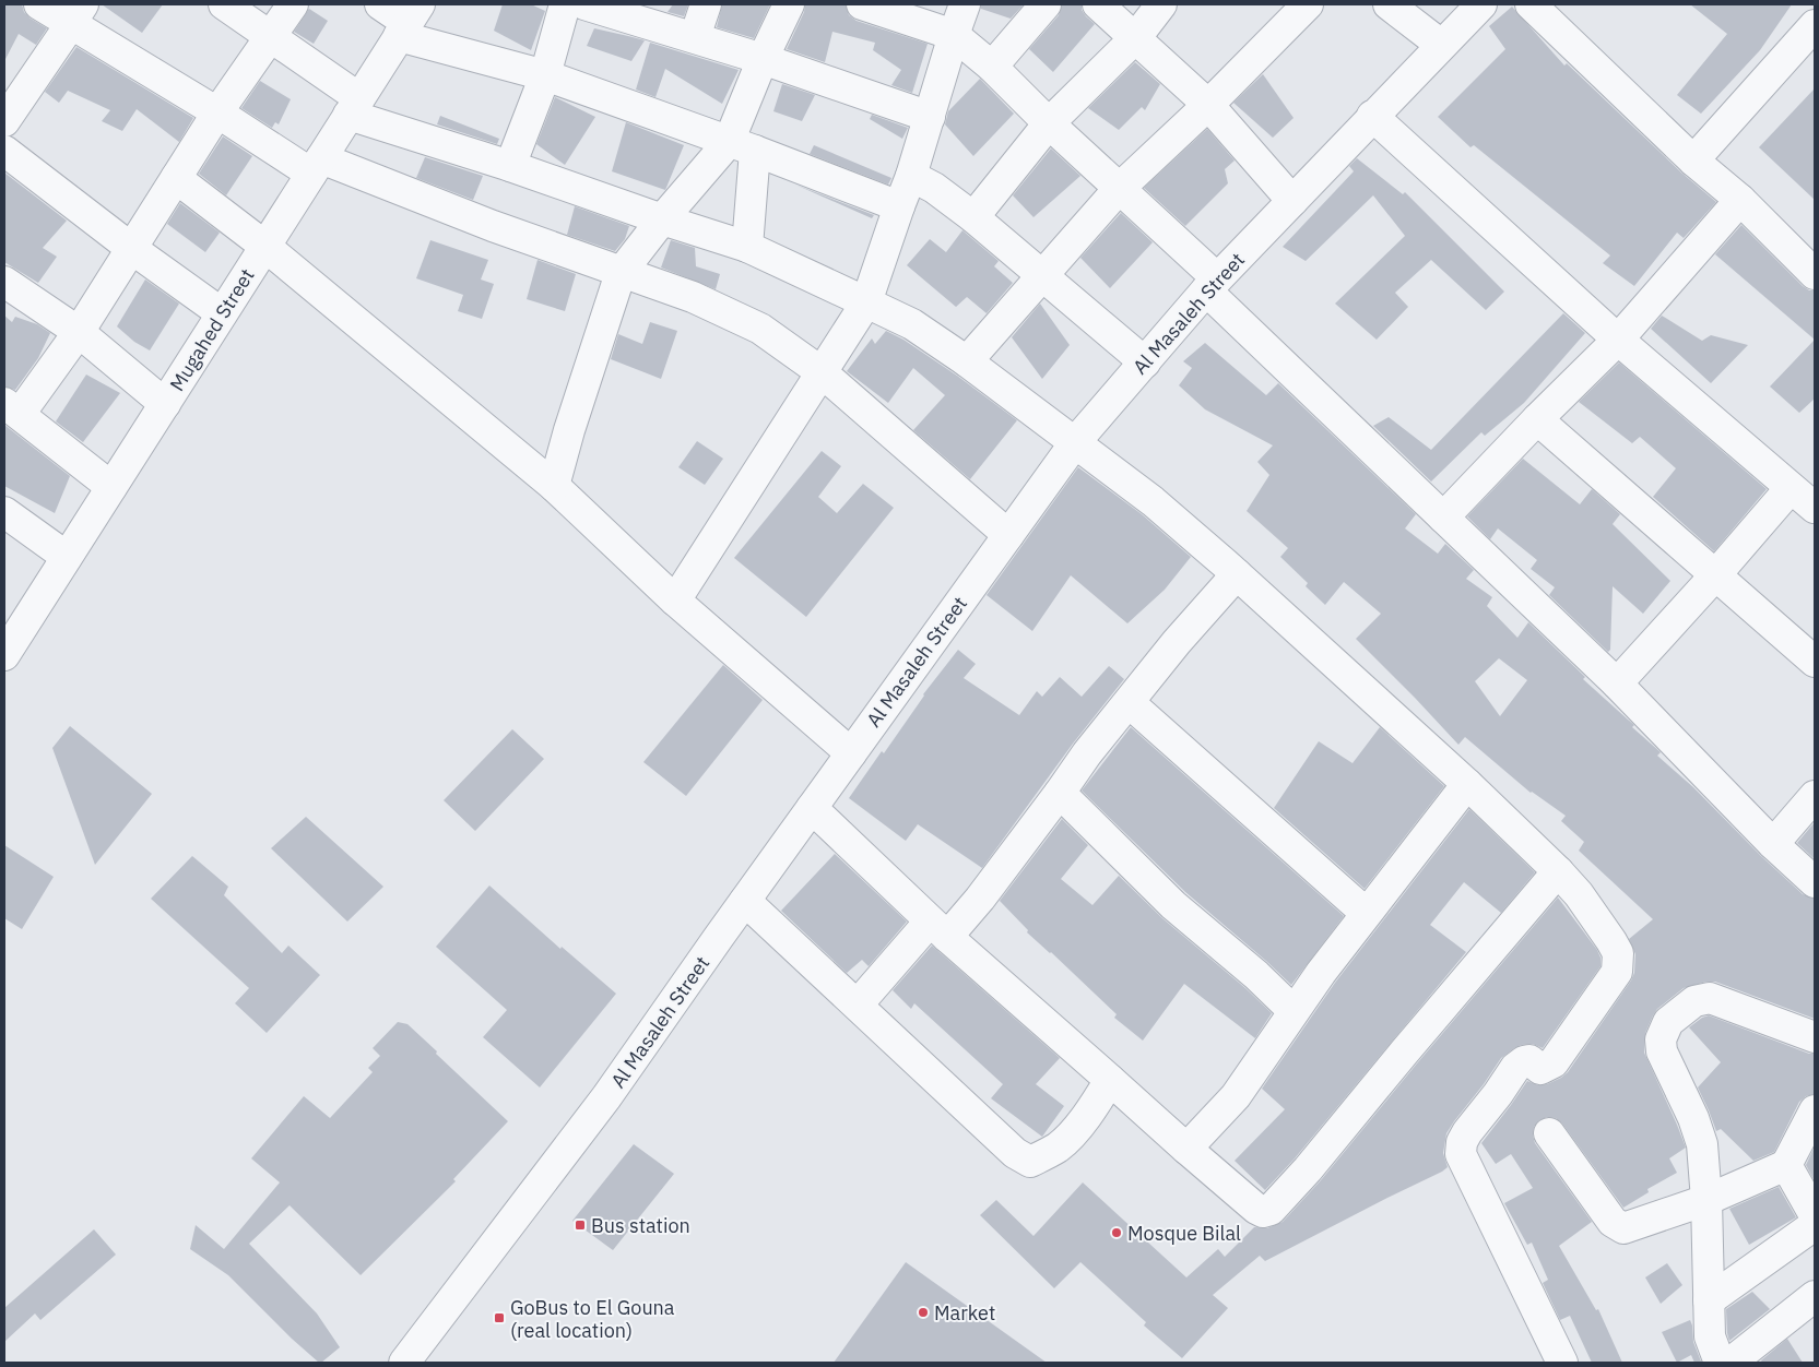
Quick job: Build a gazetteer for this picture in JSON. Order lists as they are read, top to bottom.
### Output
{
  "streets": {
    "street": ["Al Masaleh Street", "Mugahed Street"]
  },
  "places": {
    "transit": ["Bus station", "GoBus to El Gouna (real location)"],
    "other": ["Mosque Bilal", "Market"]
  }
}
